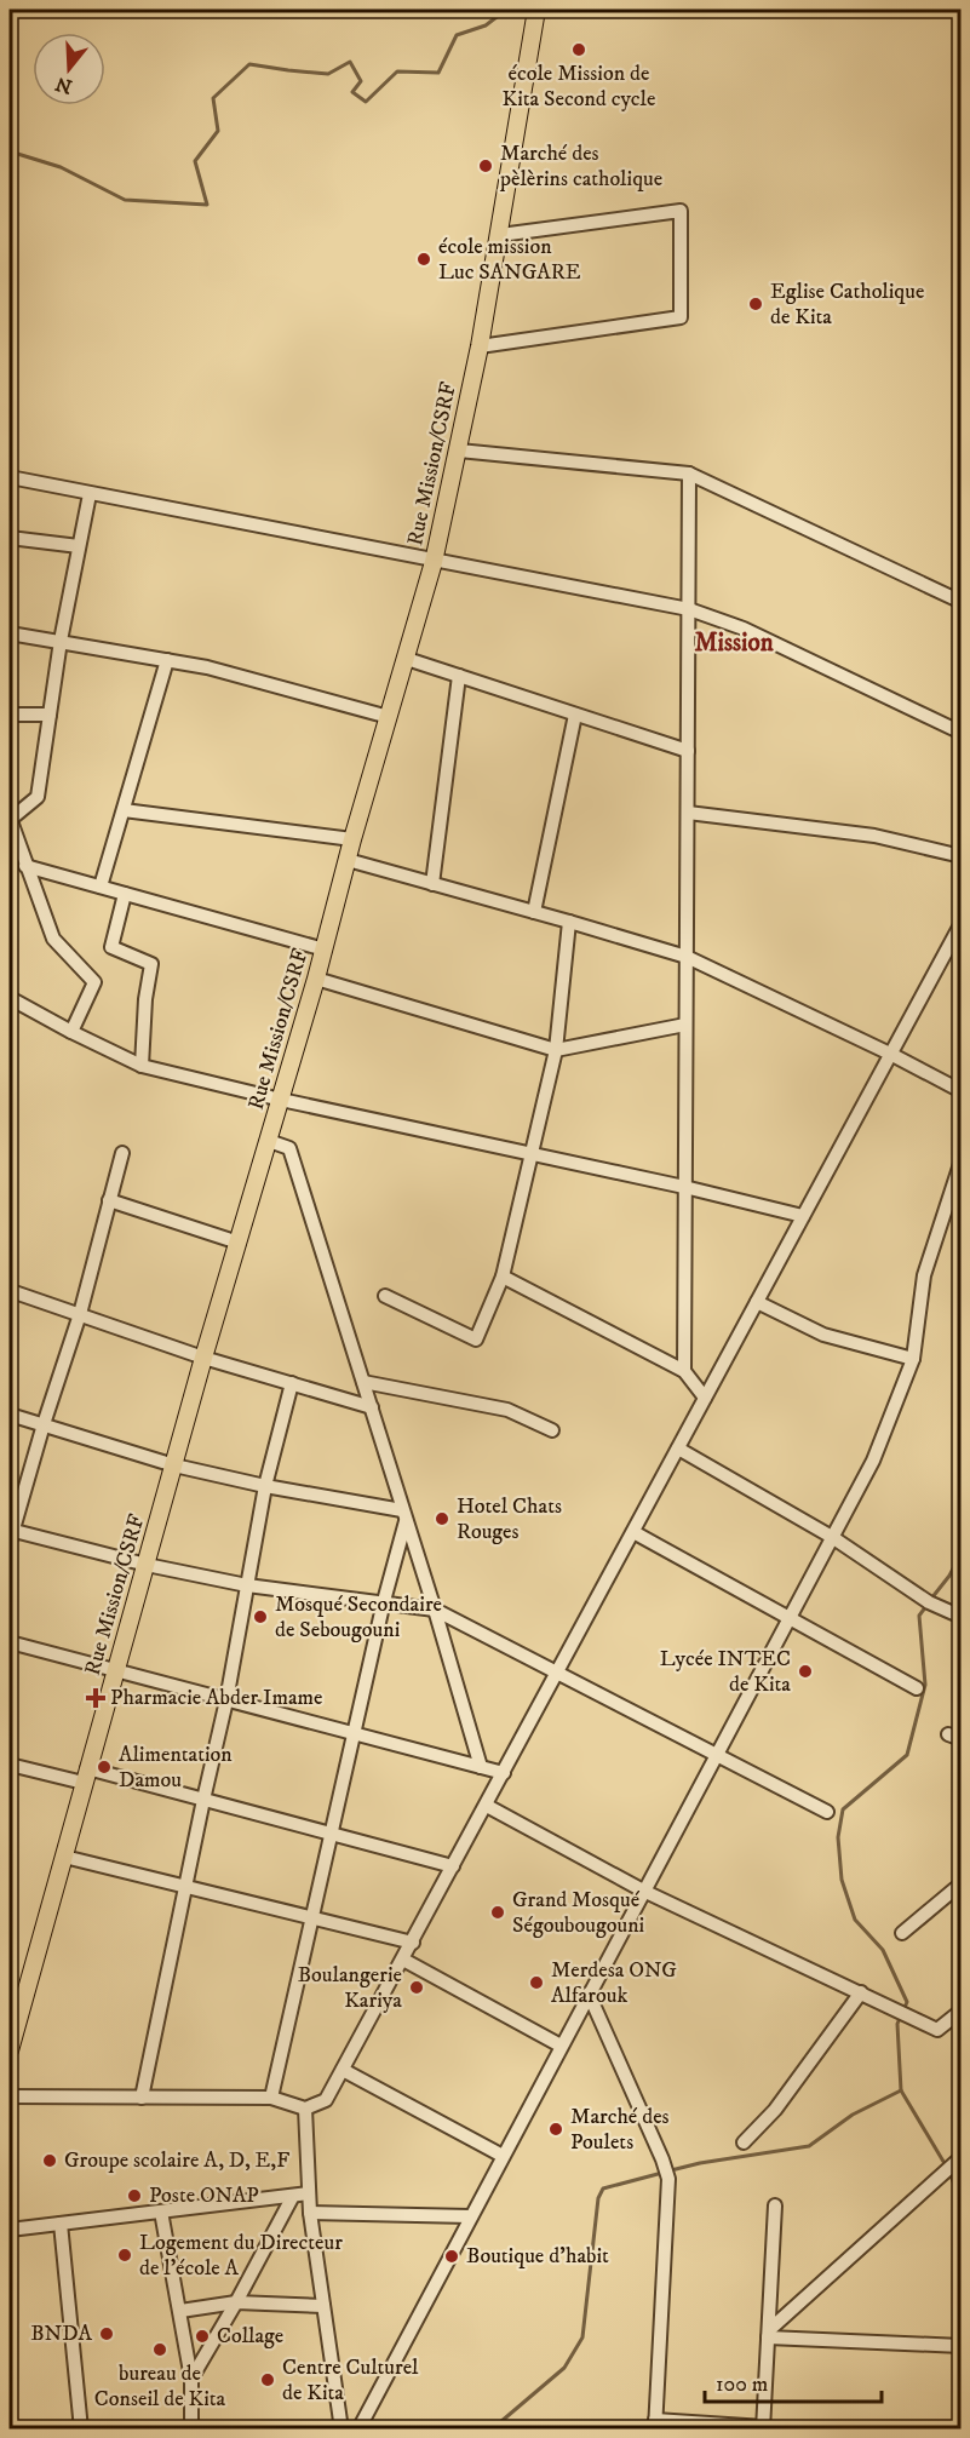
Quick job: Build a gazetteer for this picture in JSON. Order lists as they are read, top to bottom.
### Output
{
  "streets": {
    "main road": ["Rue Mission/CSRF"]
  },
  "districts": ["Mission"],
  "places": {
    "other": [
      "école Mission de Kita Second cycle",
      "Marché des pèlèrins catholique",
      "école mission Luc SANGARE",
      "Eglise Catholique de Kita",
      "Hotel Chats Rouges",
      "Mosqué Secondaire de Sebougouni",
      "Lycée INTEC de Kita",
      "Alimentation Damou",
      "Grand Mosqué Ségoubougouni",
      "Merdesa ONG Alfarouk",
      "Boulangerie Kariya",
      "Marché des Poulets",
      "Groupe scolaire A, D, E,F",
      "Poste ONAP",
      "Logement du Directeur de l'école A",
      "Boutique d'habit",
      "BNDA",
      "Collage",
      "bureau de Conseil de Kita",
      "Centre Culturel de Kita"
    ],
    "health": ["Pharmacie Abder Imame"]
  },
  "scale_bar": "100 m",
  "north": "bottom"
}
